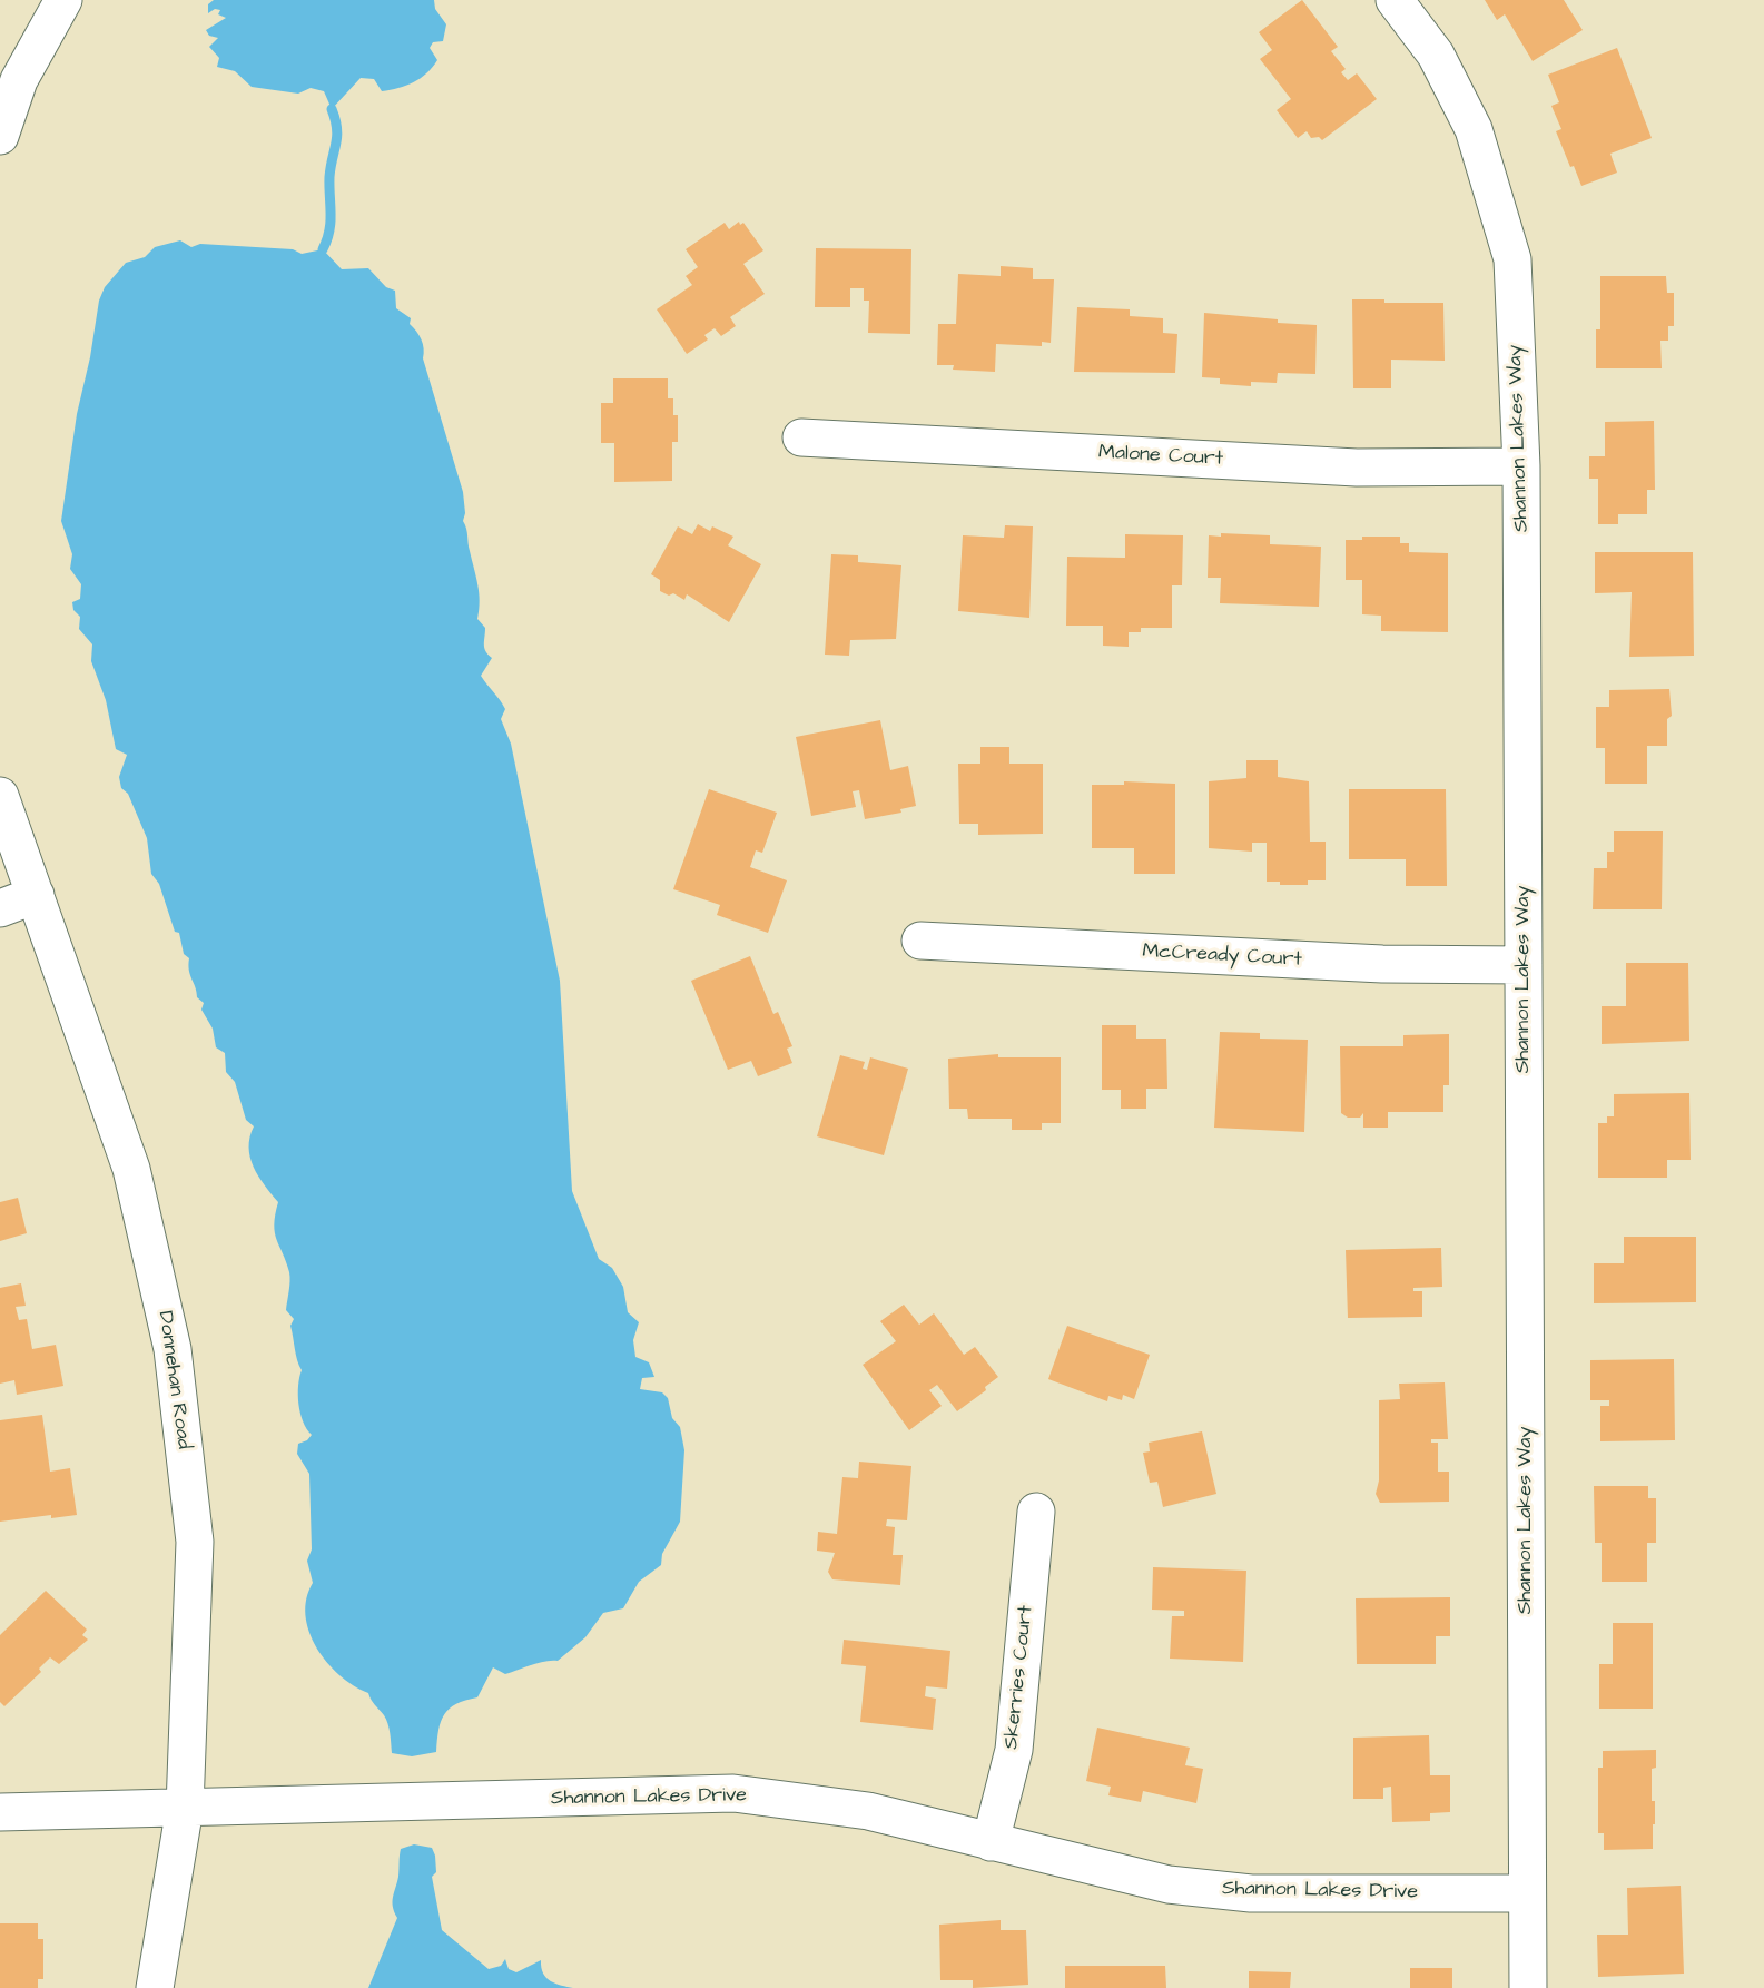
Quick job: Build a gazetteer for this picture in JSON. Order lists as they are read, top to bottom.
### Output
{
  "streets": {
    "street": [
      "Shannon Lakes Way",
      "Malone Court",
      "McCready Court",
      "Donnehan Road",
      "Skerries Court",
      "Shannon Lakes Drive"
    ]
  },
  "crossings": [
    ["Shannon Lakes Way", "Malone Court"],
    ["Shannon Lakes Way", "McCready Court"],
    ["Shannon Lakes Way", "Shannon Lakes Drive"],
    ["Donnehan Road", "Shannon Lakes Drive"],
    ["Skerries Court", "Shannon Lakes Drive"]
  ]
}
